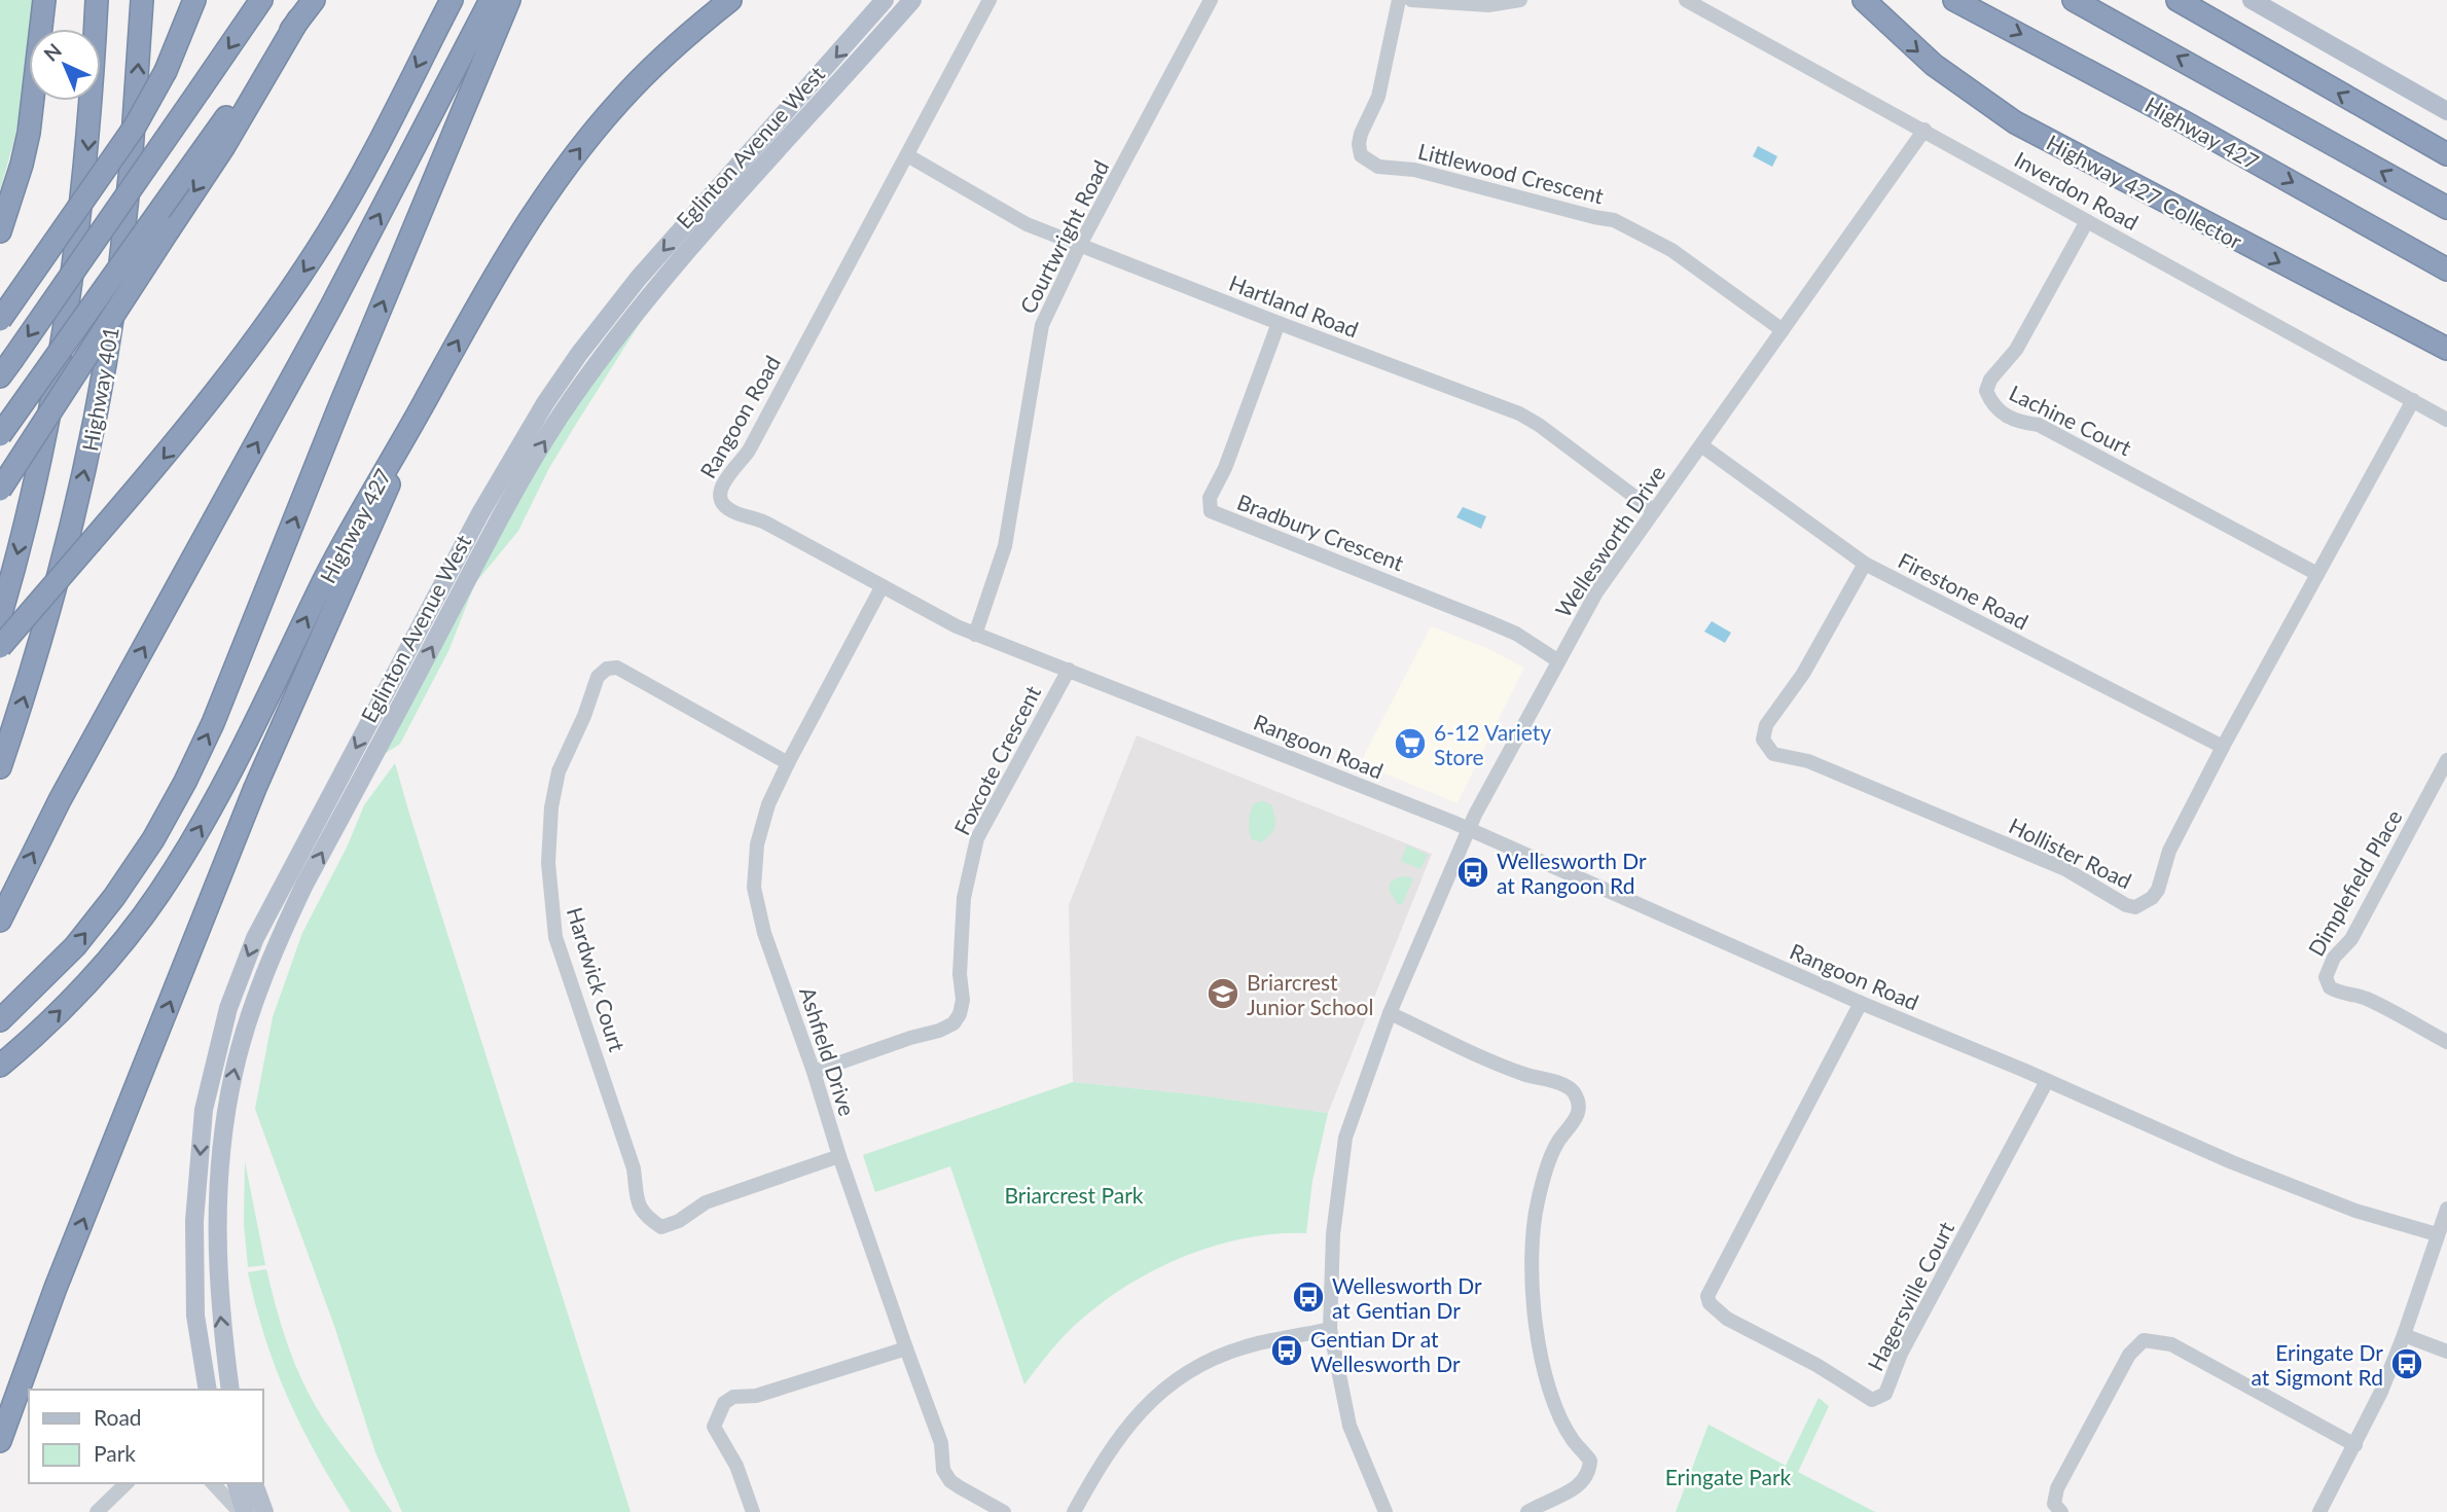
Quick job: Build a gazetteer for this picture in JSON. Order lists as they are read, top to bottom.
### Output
{
  "streets": {
    "highway": ["Highway 427", "Highway 427 Collector", "Highway 401"],
    "main road": ["Eglinton Avenue West"],
    "street": [
      "Littlewood Crescent",
      "Inverdon Road",
      "Courtwright Road",
      "Hartland Road",
      "Rangoon Road",
      "Lachine Court",
      "Bradbury Crescent",
      "Wellesworth Drive",
      "Firestone Road",
      "Foxcote Crescent",
      "Hollister Road",
      "Dimplefield Place",
      "Hardwick Court",
      "Ashfield Drive",
      "Hagersville Court"
    ]
  },
  "crossings": [
    ["Littlewood Crescent", "Wellesworth Drive"],
    ["Inverdon Road", "Lachine Court"],
    ["Inverdon Road", "Wellesworth Drive"],
    ["Inverdon Road", "Hollister Road"],
    ["Courtwright Road", "Hartland Road"],
    ["Courtwright Road", "Rangoon Road"],
    ["Hartland Road", "Rangoon Road"],
    ["Hartland Road", "Bradbury Crescent"],
    ["Hartland Road", "Wellesworth Drive"],
    ["Rangoon Road", "Wellesworth Drive"],
    ["Rangoon Road", "Foxcote Crescent"],
    ["Rangoon Road", "Ashfield Drive"],
    ["Rangoon Road", "Hagersville Court"],
    ["Lachine Court", "Hollister Road"],
    ["Bradbury Crescent", "Wellesworth Drive"],
    ["Wellesworth Drive", "Firestone Road"],
    ["Firestone Road", "Hollister Road"],
    ["Foxcote Crescent", "Ashfield Drive"],
    ["Hardwick Court", "Ashfield Drive"]
  ],
  "parks": ["Briarcrest Park", "Eringate Park"],
  "places": {
    "supermarket": ["6-12 Variety Store"],
    "bus stop": [
      "Wellesworth Dr at Rangoon Rd",
      "Wellesworth Dr at Gentian Dr",
      "Gentian Dr at Wellesworth Dr",
      "Eringate Dr at Sigmont Rd"
    ],
    "school or university": ["Briarcrest Junior School"]
  },
  "legend": ["Road", "Park"],
  "north": "top left"
}
